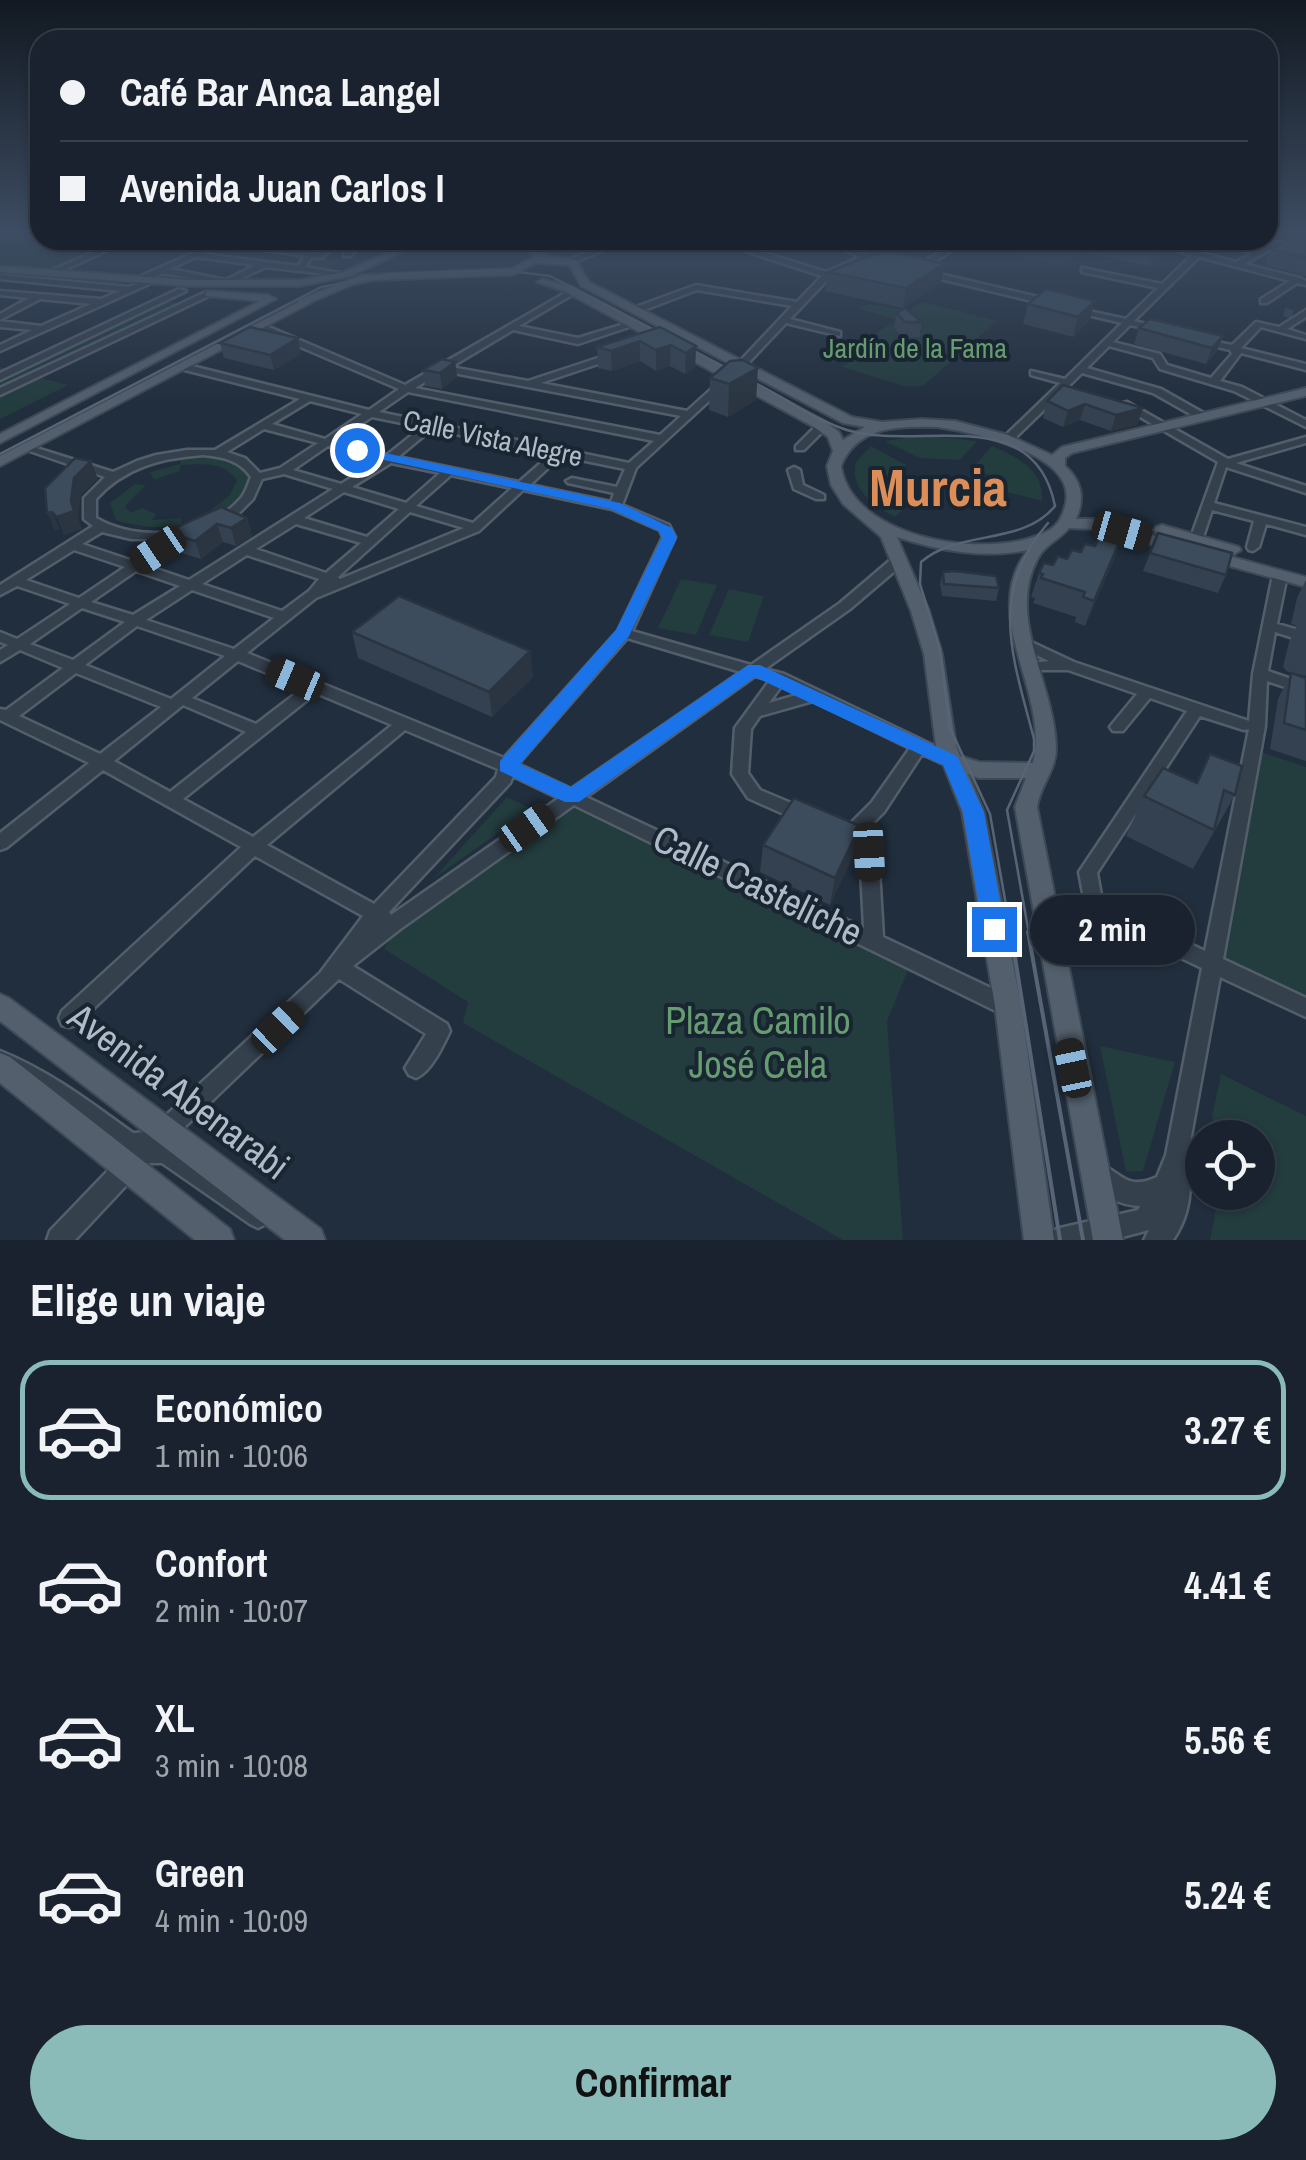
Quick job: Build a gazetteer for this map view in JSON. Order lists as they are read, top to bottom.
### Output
{
  "streets": {
    "main road": ["Avenida Abenarabi"],
    "street": ["Calle Vista Alegre", "Calle Casteliche"]
  },
  "districts": ["Murcia"],
  "parks": ["Jardín de la Fama", "Plaza Camilo José Cela"],
  "page": {
    "banner": ["Café Bar Anca Langel", "Avenida Juan Carlos I"],
    "bubble": "2 min",
    "heading": "Elige un viaje",
    "list": [
      {
        "name": "Económico",
        "note": "1 min · 10:06",
        "value": "3.27 €"
      },
      {
        "name": "Confort",
        "note": "2 min · 10:07",
        "value": "4.41 €"
      },
      {
        "name": "XL",
        "note": "3 min · 10:08",
        "value": "5.56 €"
      },
      {
        "name": "Green",
        "note": "4 min · 10:09",
        "value": "5.24 €"
      }
    ],
    "buttons": "Confirmar"
  }
}
